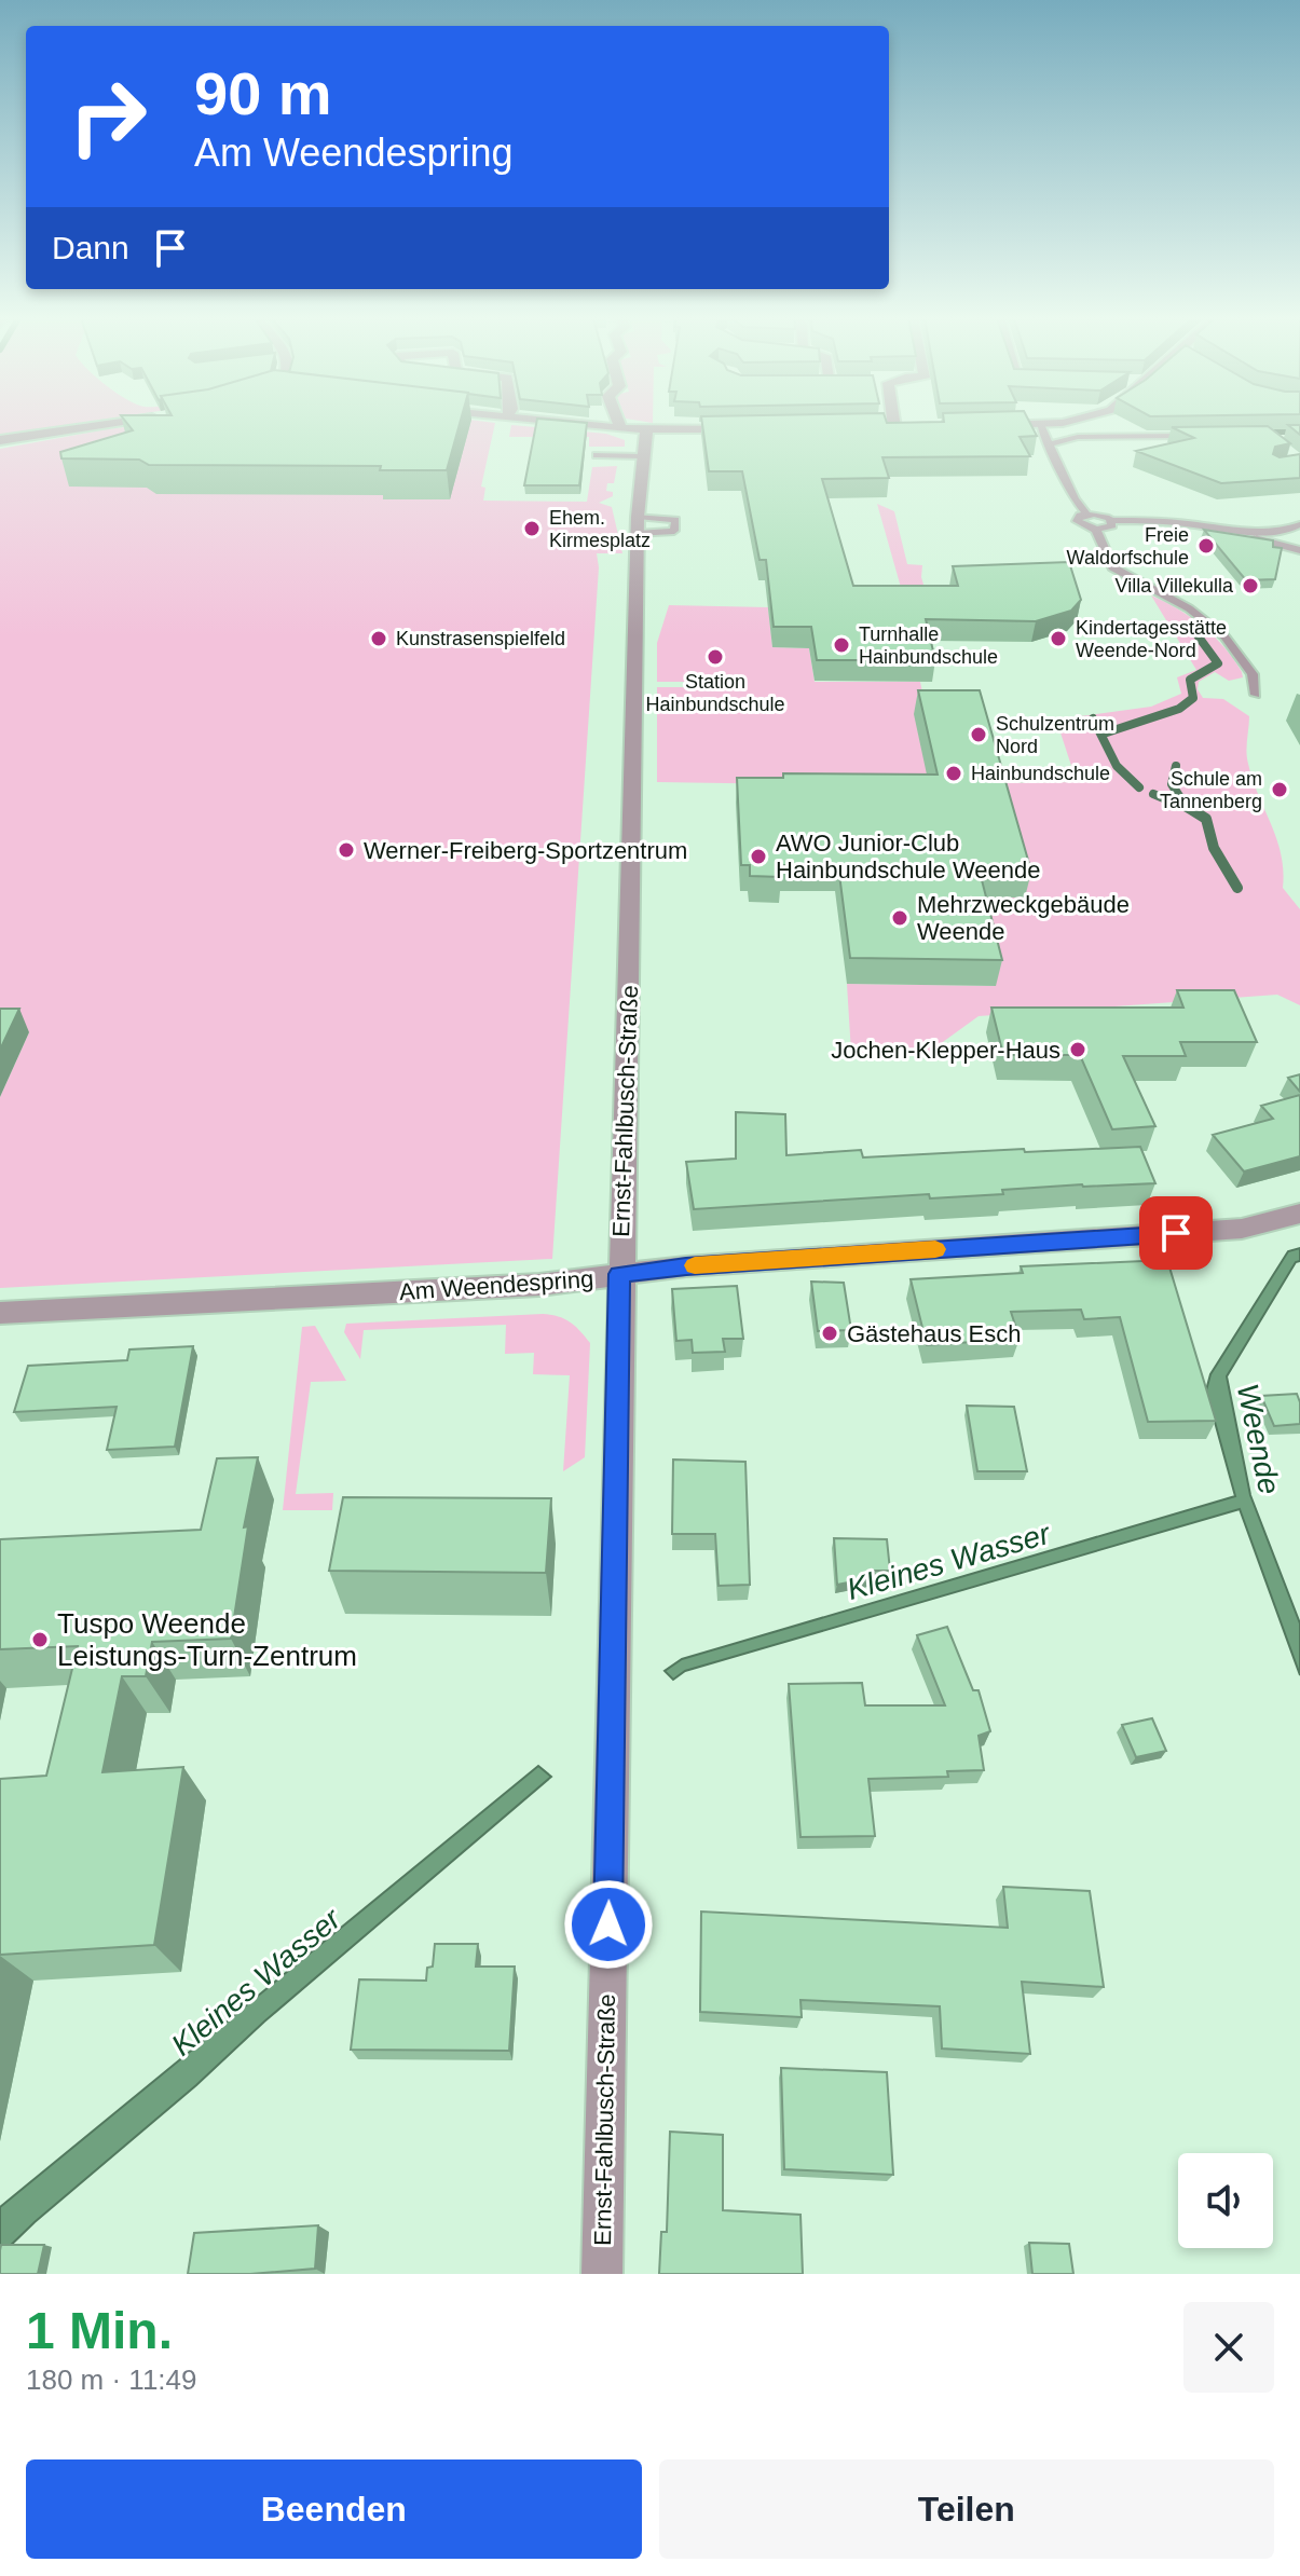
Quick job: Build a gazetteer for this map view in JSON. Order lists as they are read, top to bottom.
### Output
{
  "streets": {
    "street": ["Ernst-Fahlbusch-Straße", "Am Weendespring"]
  },
  "crossings": [
    ["Ernst-Fahlbusch-Straße", "Am Weendespring"]
  ],
  "water": ["Weende", "Kleines Wasser"],
  "places": [
    "Ehem. Kirmesplatz",
    "Freie Waldorfschule",
    "Villa Villekulla",
    "Kunstrasenspielfeld",
    "Kindertagesstätte Weende-Nord",
    "Turnhalle Hainbundschule",
    "Station Hainbundschule",
    "Schulzentrum Nord",
    "Hainbundschule",
    "Schule am Tannenberg",
    "Werner-Freiberg-Sportzentrum",
    "AWO Junior-Club Hainbundschule Weende",
    "Mehrzweckgebäude Weende",
    "Jochen-Klepper-Haus",
    "Gästehaus Esch",
    "Tuspo Weende Leistungs-Turn-Zentrum"
  ],
  "page": {
    "turn": ["90 m", "Am Weendespring"],
    "then": "Dann",
    "heading": ["1 Min.", "180 m · 11:49"],
    "buttons": ["Beenden", "Teilen"]
  }
}
